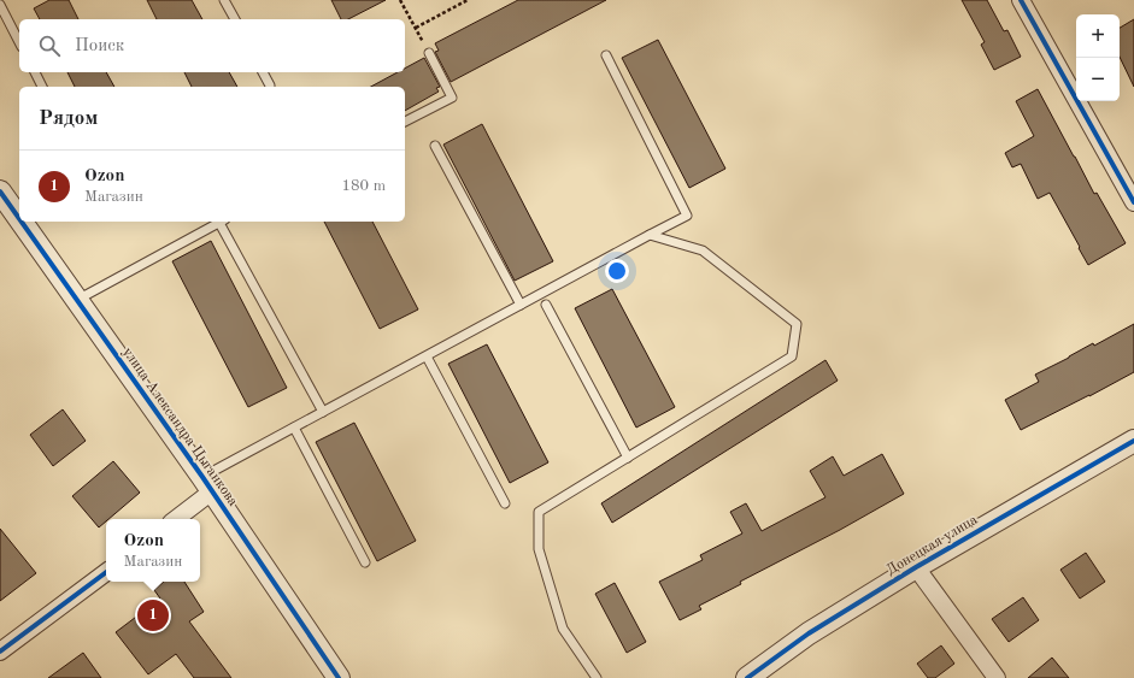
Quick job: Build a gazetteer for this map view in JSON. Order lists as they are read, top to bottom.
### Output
{
  "streets": {
    "street": ["улица Александра Цыганкова", "Донецкая улица"]
  },
  "page": {
    "map_buttons": ["+", "−"],
    "search": "Поиск",
    "heading": "Рядом",
    "list": [
      {
        "mark": "1",
        "name": "Ozon",
        "note": "Магазин",
        "value": "180 m"
      }
    ],
    "popup": ["Ozon", "Магазин"],
    "pins": "1"
  }
}
